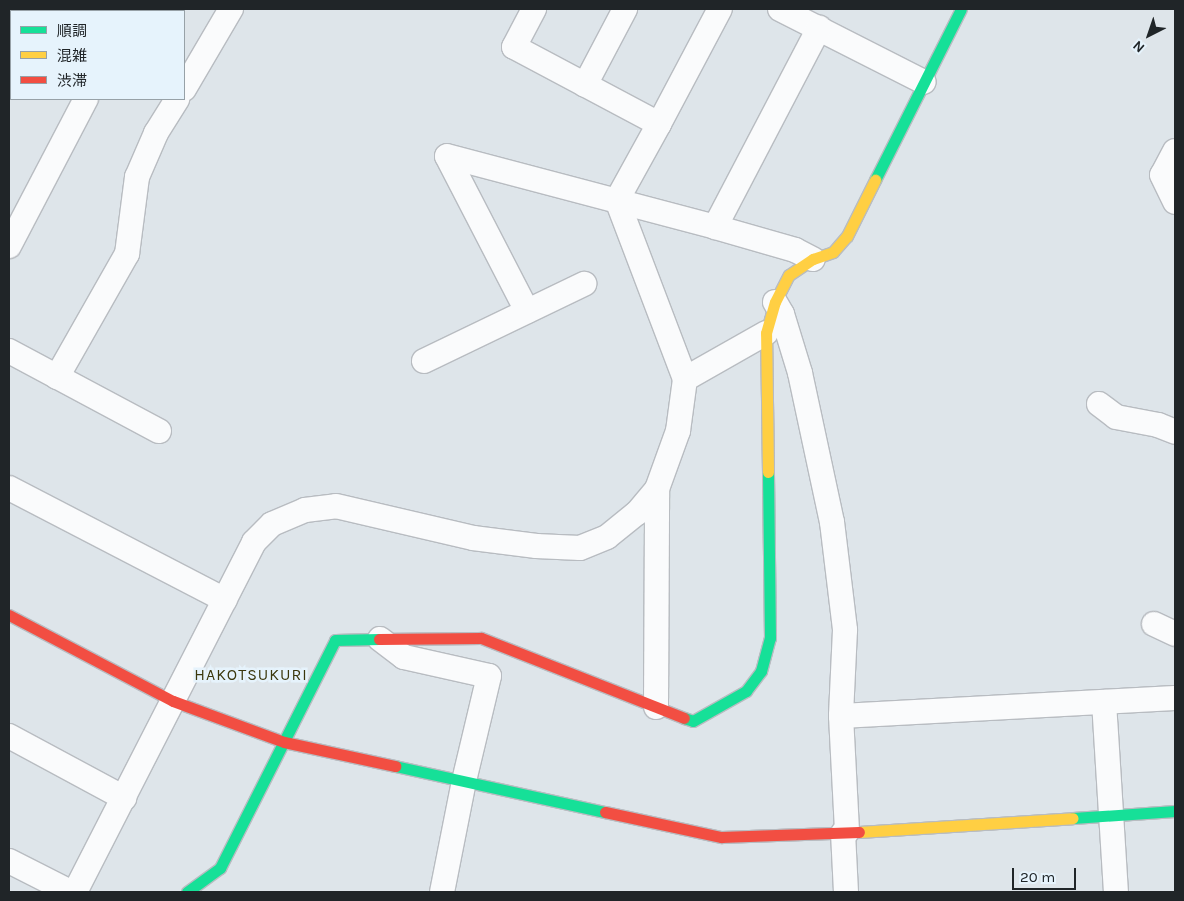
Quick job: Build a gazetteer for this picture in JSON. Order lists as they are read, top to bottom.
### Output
{
  "districts": ["HAKOTSUKURI"],
  "legend": ["順調", "混雑", "渋滞"],
  "scale_bar": "20 m",
  "north": "bottom left"
}
